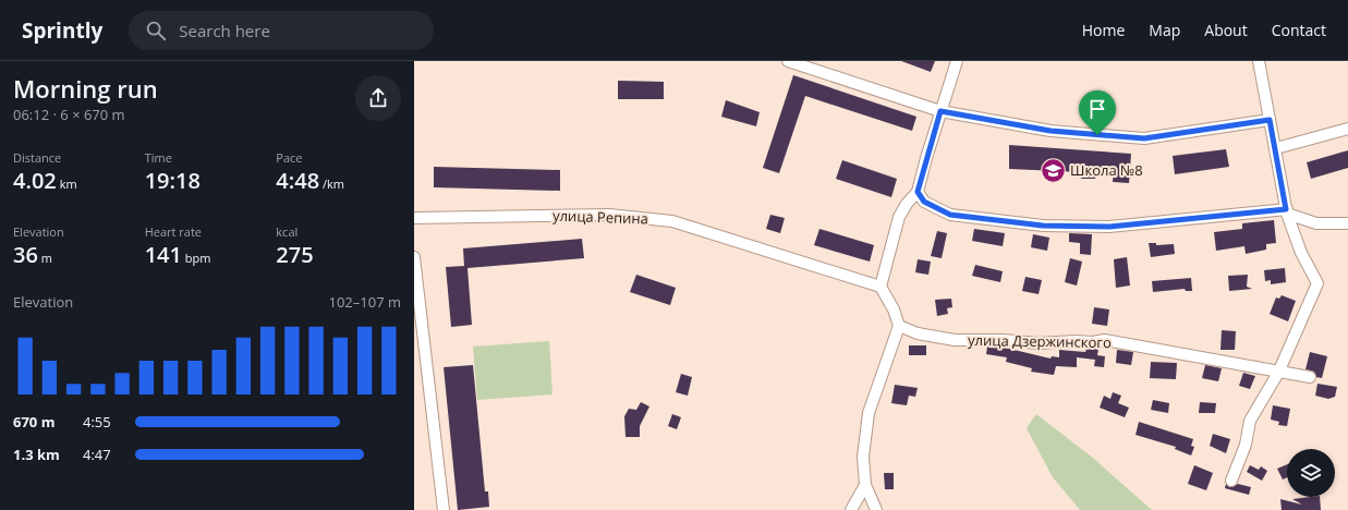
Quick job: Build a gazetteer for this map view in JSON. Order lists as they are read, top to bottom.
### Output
{
  "streets": {
    "street": ["улица Репина", "улица Дзержинского"]
  },
  "places": {
    "school or university": ["Школа №8"]
  },
  "page": {
    "header": "Sprintly",
    "search": "Search here",
    "nav": [
      "Home",
      "Map",
      "About",
      "Contact"
    ],
    "heading": ["Morning run", "06:12 · 6 × 670 m"],
    "stats": [
      ["Distance", "4.02 km"],
      ["Time", "19:18"],
      ["Pace", "4:48 /km"],
      ["Elevation", "36 m"],
      ["Heart rate", "141 bpm"],
      ["kcal", "275"]
    ],
    "chart": ["Elevation", "102–107 m"],
    "list": [
      {
        "name": "670 m",
        "note": "4:55"
      },
      {
        "name": "1.3 km",
        "note": "4:47"
      }
    ]
  }
}
